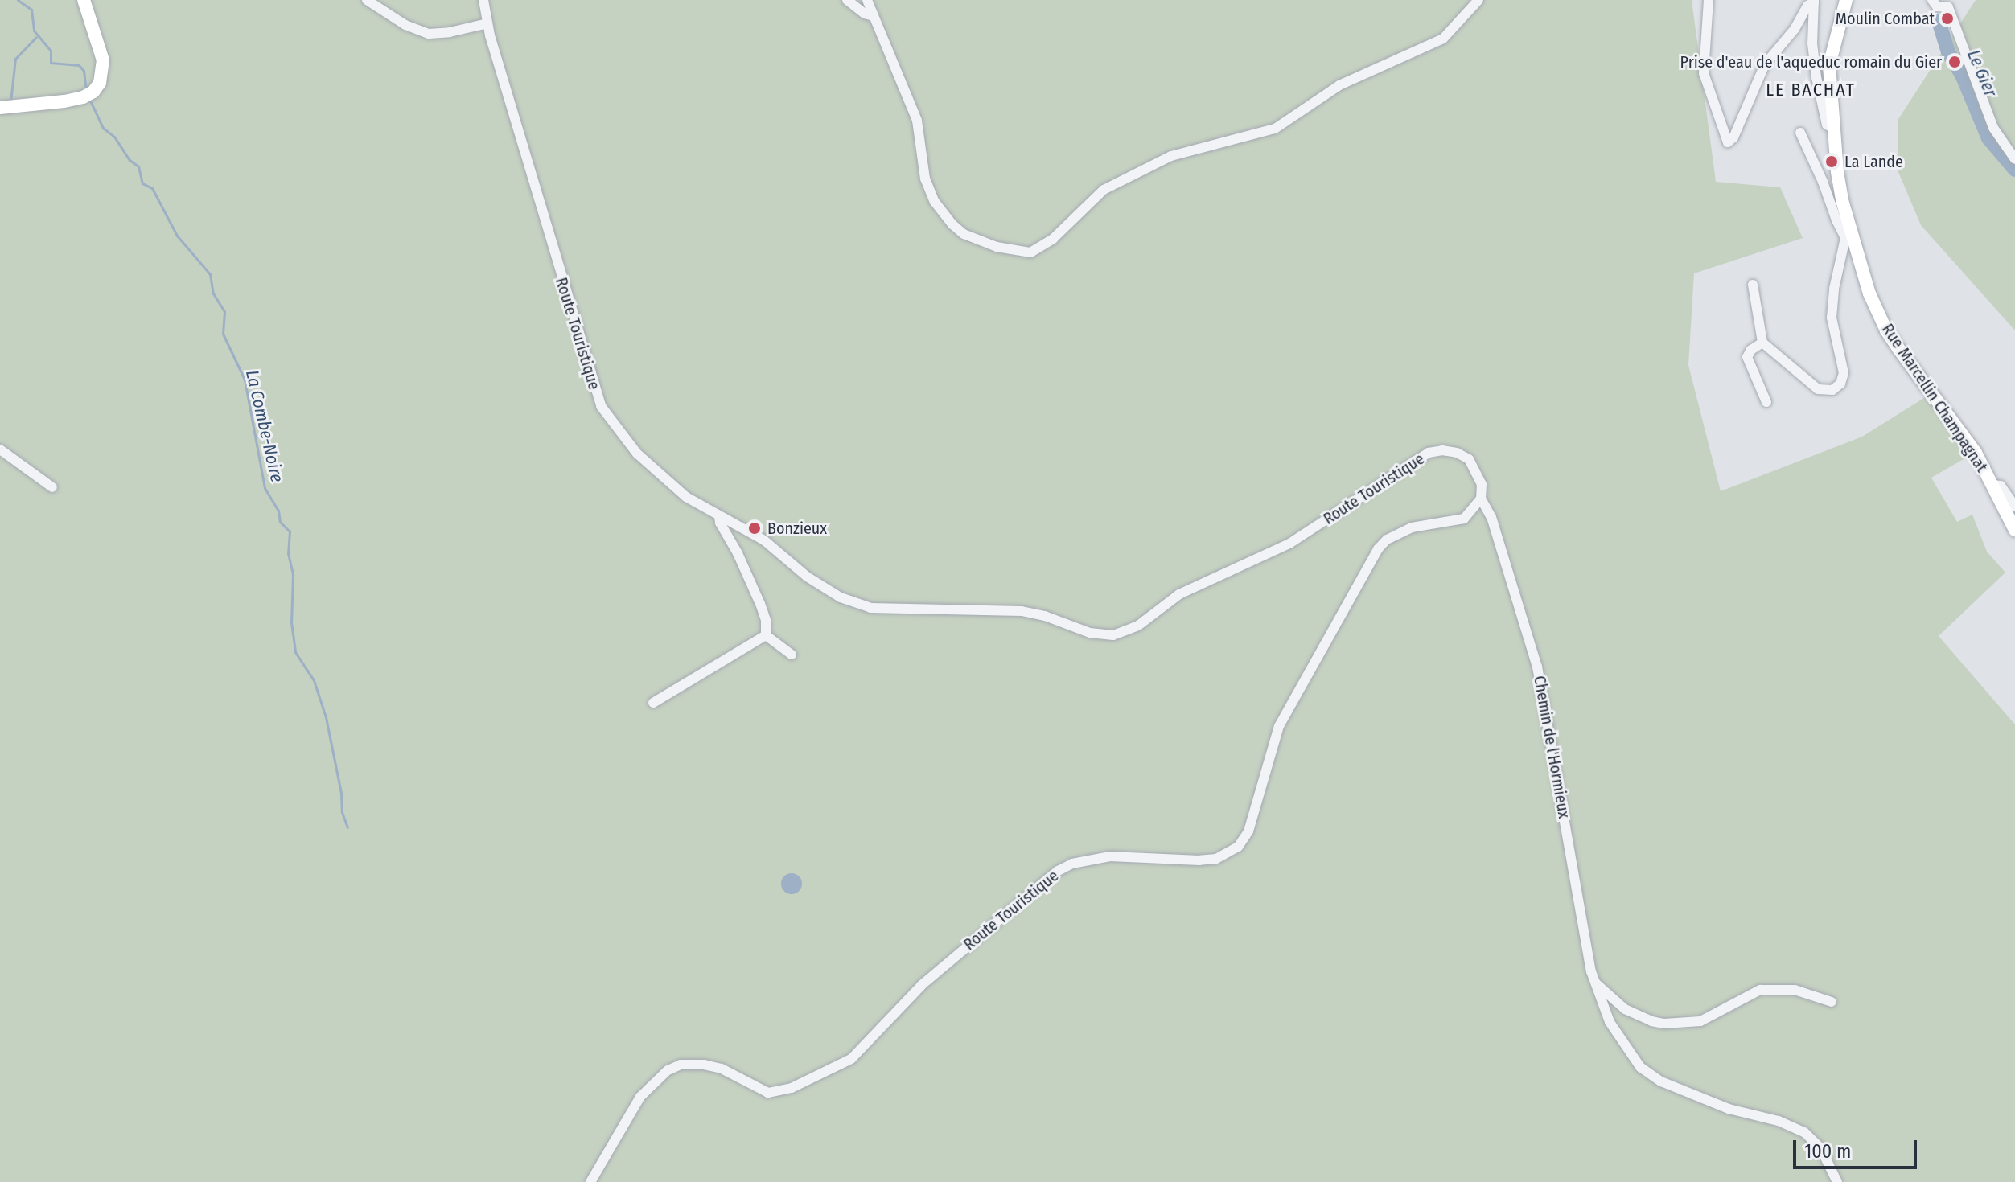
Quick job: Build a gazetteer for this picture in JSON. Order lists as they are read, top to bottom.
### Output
{
  "streets": {
    "main road": ["Rue Marcellin Champagnat"],
    "street": ["Route Touristique", "Chemin de l'Hormieux"]
  },
  "crossings": [
    ["Route Touristique", "Chemin de l'Hormieux"]
  ],
  "districts": ["LE BACHAT"],
  "water": ["Le Gier", "La Combe-Noire"],
  "places": [
    "Moulin Combat",
    "Prise d'eau de l'aqueduc romain du Gier",
    "La Lande",
    "Bonzieux"
  ],
  "scale_bar": "100 m"
}
